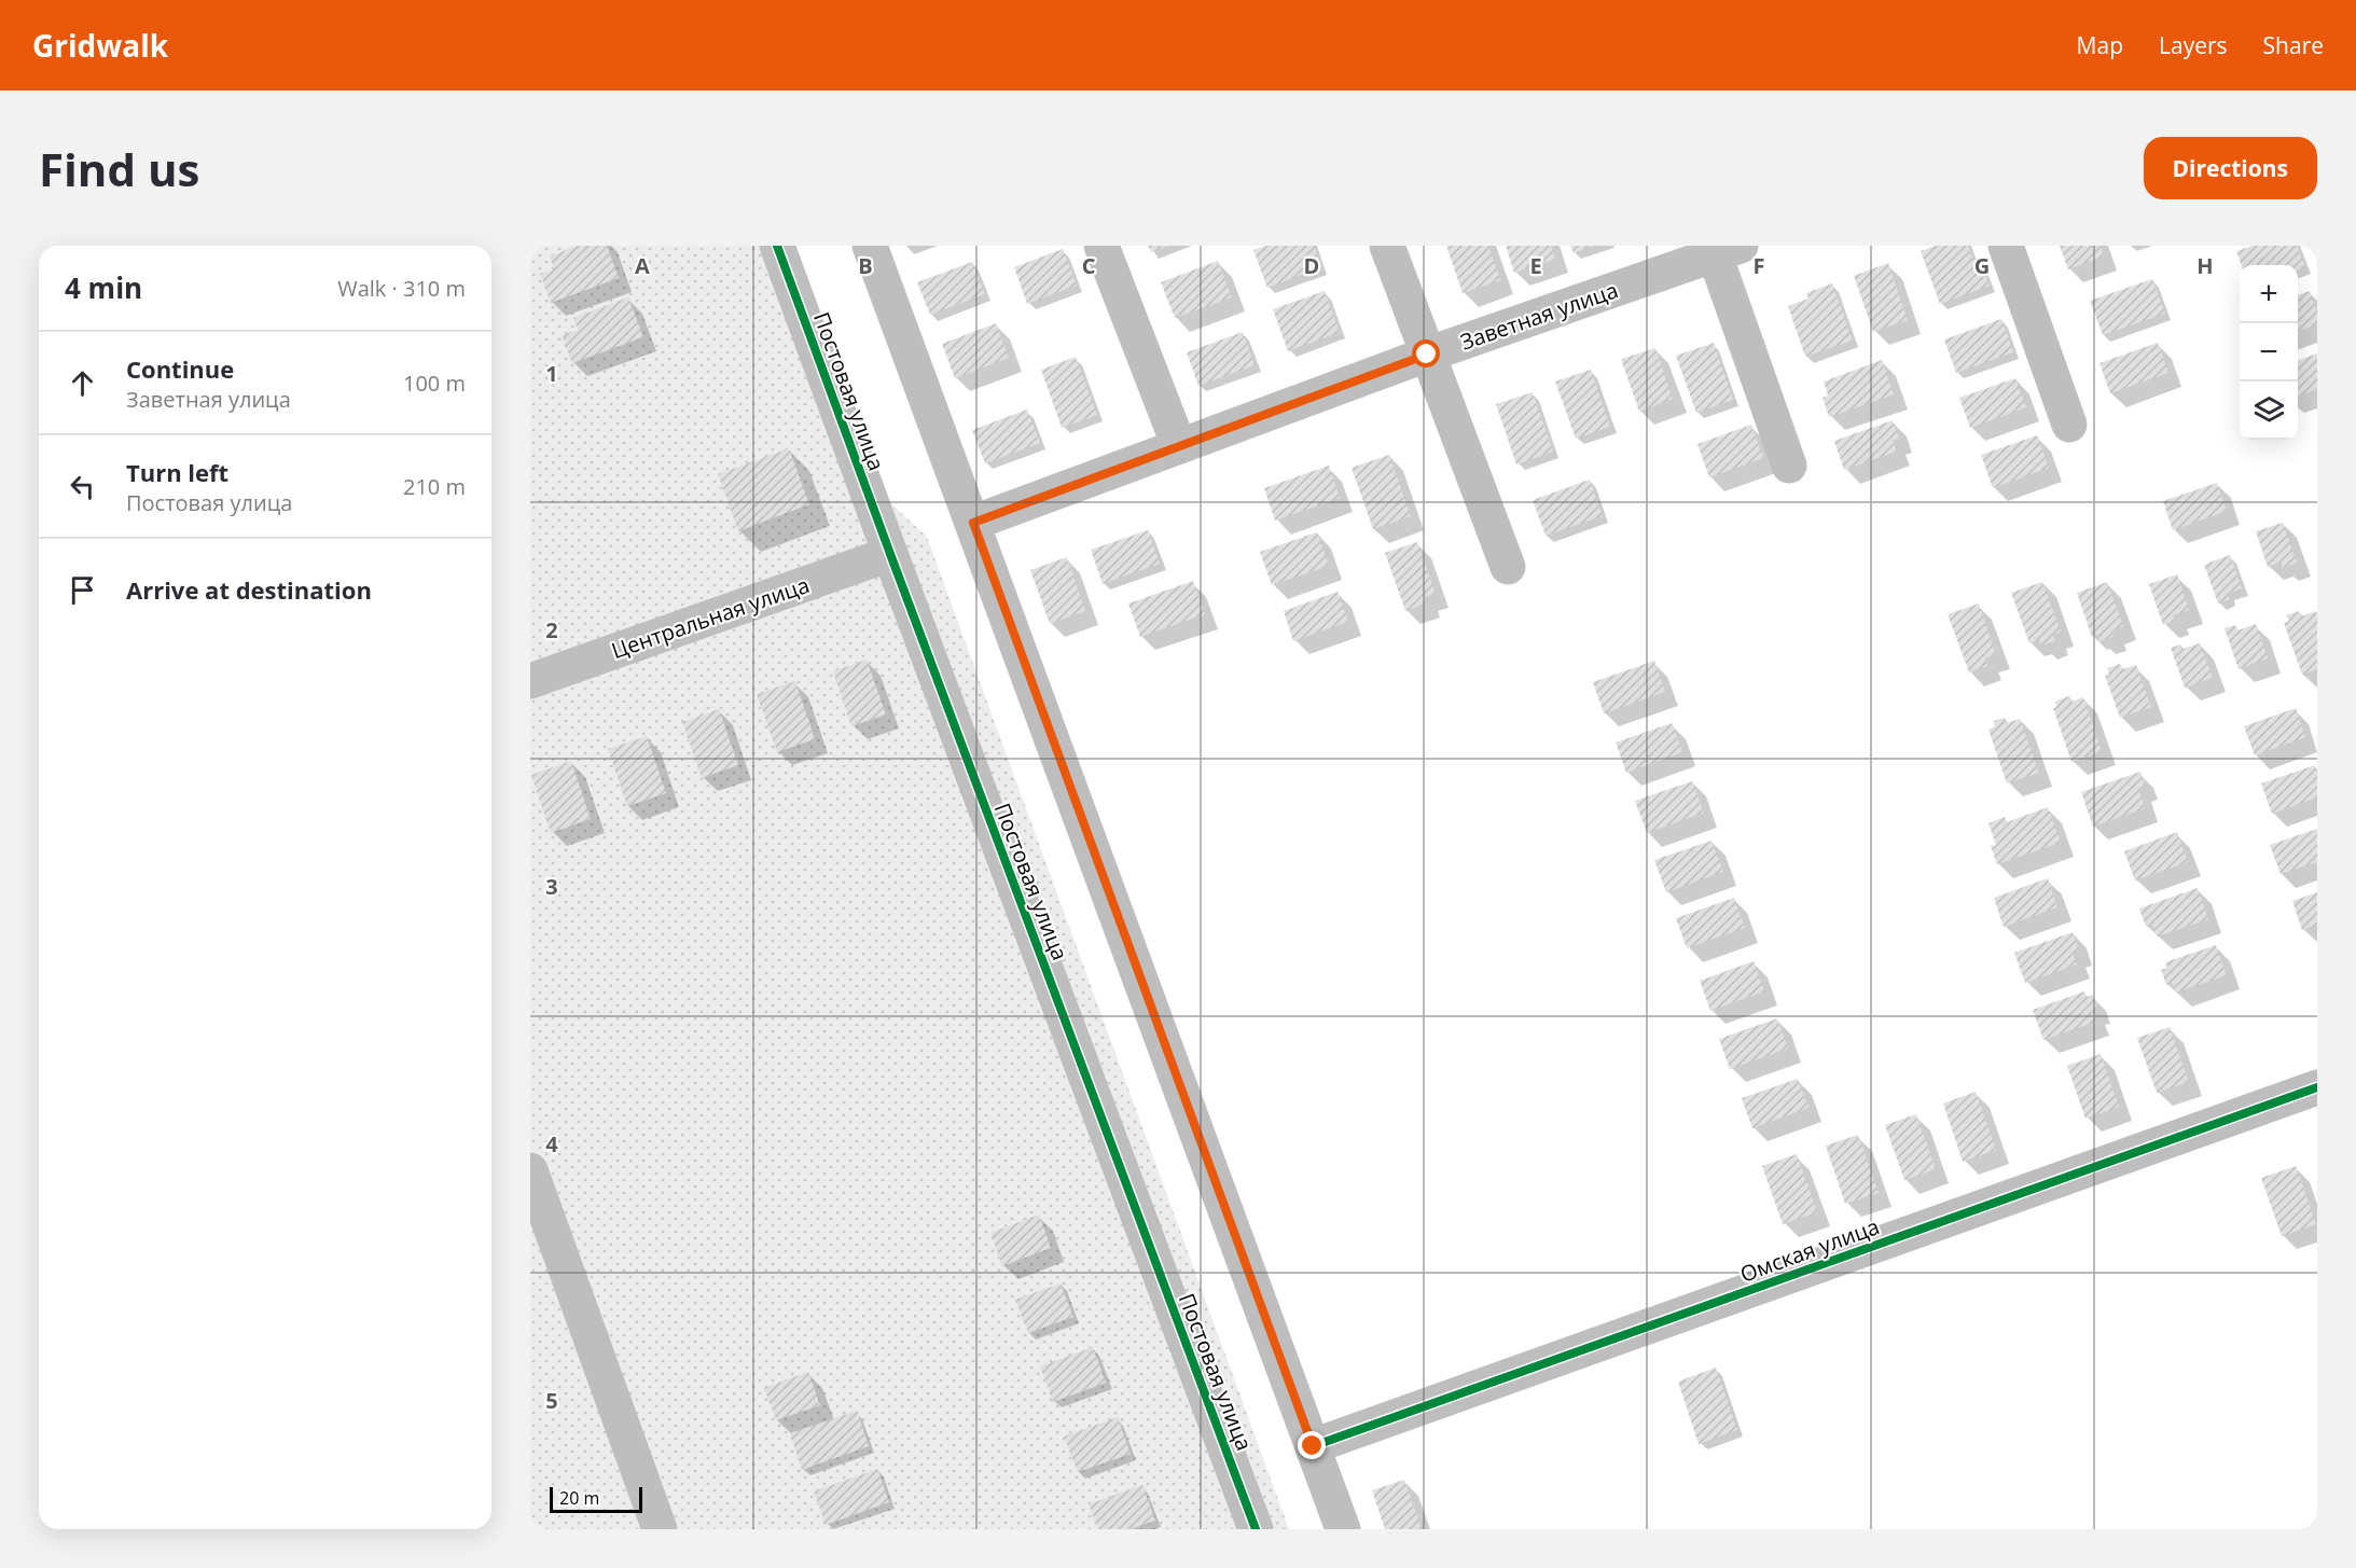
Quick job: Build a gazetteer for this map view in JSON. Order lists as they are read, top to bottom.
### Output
{
  "streets": {
    "street": [
      "Заветная улица",
      "Постовая улица",
      "Центральная улица",
      "Омская улица"
    ]
  },
  "crossings": [
    ["Постовая улица", "Центральная улица"]
  ],
  "scale_bar": "20 m",
  "page": {
    "header": "Gridwalk",
    "nav": ["Map", "Layers", "Share"],
    "buttons": "Directions",
    "title": "Find us",
    "heading": ["4 min", "Walk · 310 m"],
    "map_buttons": ["+", "−"],
    "list": [
      ["Continue", "Заветная улица", "100 m"],
      ["Turn left", "Постовая улица", "210 m"],
      "Arrive at destination"
    ],
    "scale": "20 m"
  },
  "grid": {
    "columns": [
      "A",
      "B",
      "C",
      "D",
      "E",
      "F",
      "G",
      "H"
    ],
    "rows": [
      "1",
      "2",
      "3",
      "4",
      "5"
    ]
  }
}
